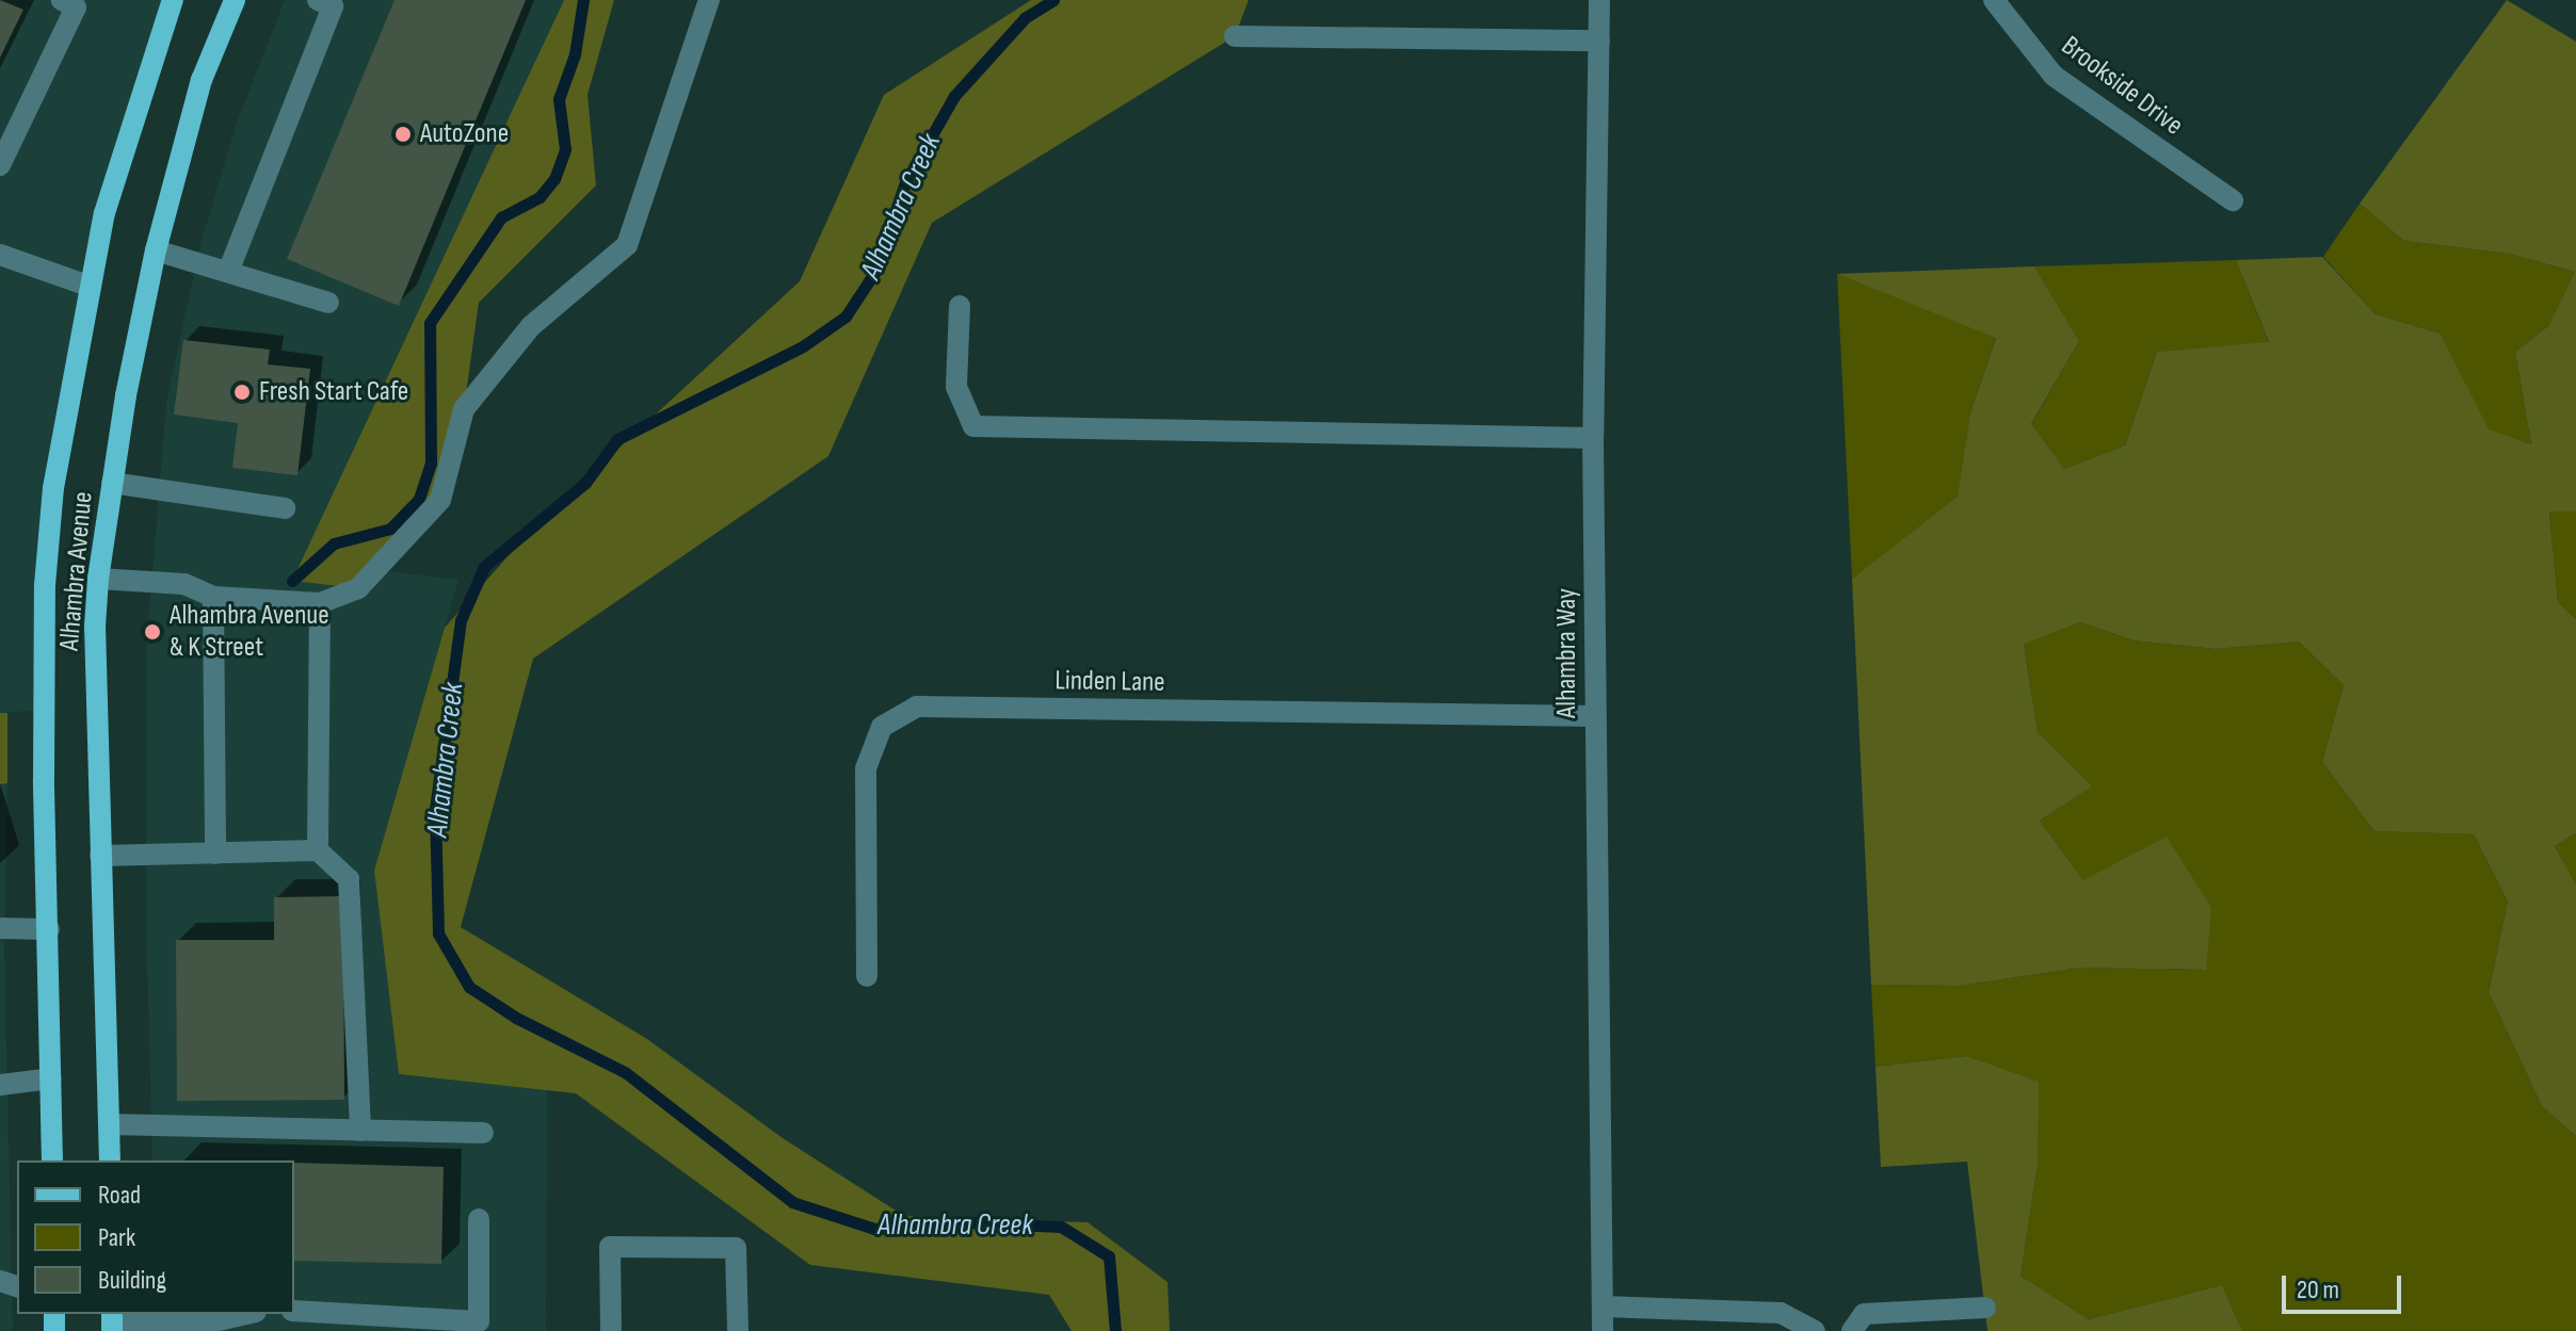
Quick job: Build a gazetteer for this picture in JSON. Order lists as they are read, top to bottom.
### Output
{
  "streets": {
    "main road": ["Alhambra Avenue"],
    "street": ["Brookside Drive", "Alhambra Way", "Linden Lane"]
  },
  "crossings": [
    ["Alhambra Way", "Linden Lane"]
  ],
  "water": ["Alhambra Creek"],
  "places": ["AutoZone", "Fresh Start Cafe", "Alhambra Avenue & K Street"],
  "legend": ["Road", "Park", "Building"],
  "scale_bar": "20 m"
}
